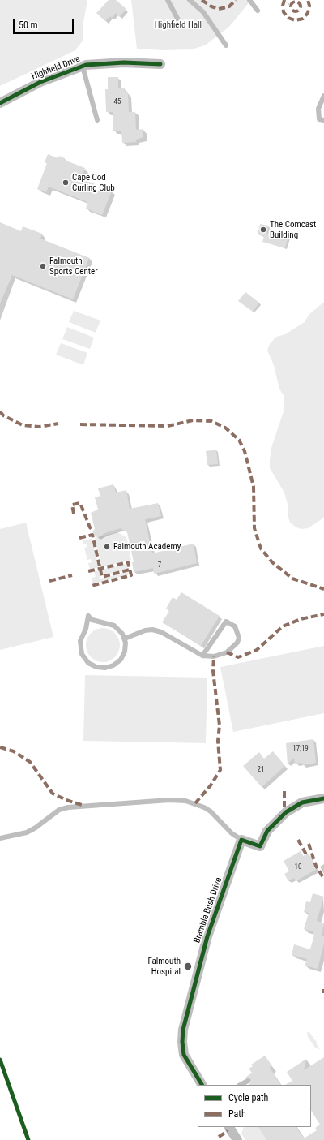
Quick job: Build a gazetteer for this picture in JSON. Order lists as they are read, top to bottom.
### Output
{
  "streets": {
    "street": ["Highfield Drive", "Bramble Bush Drive"]
  },
  "parks": ["Highfield Hall"],
  "places": [
    "Cape Cod Curling Club",
    "The Comcast Building",
    "Falmouth Sports Center",
    "Falmouth Academy",
    "Falmouth Hospital"
  ],
  "house_numbers": [
    "45",
    "7",
    "17;19",
    "21",
    "10"
  ],
  "legend": ["Cycle path", "Path"],
  "scale_bar": "50 m"
}
